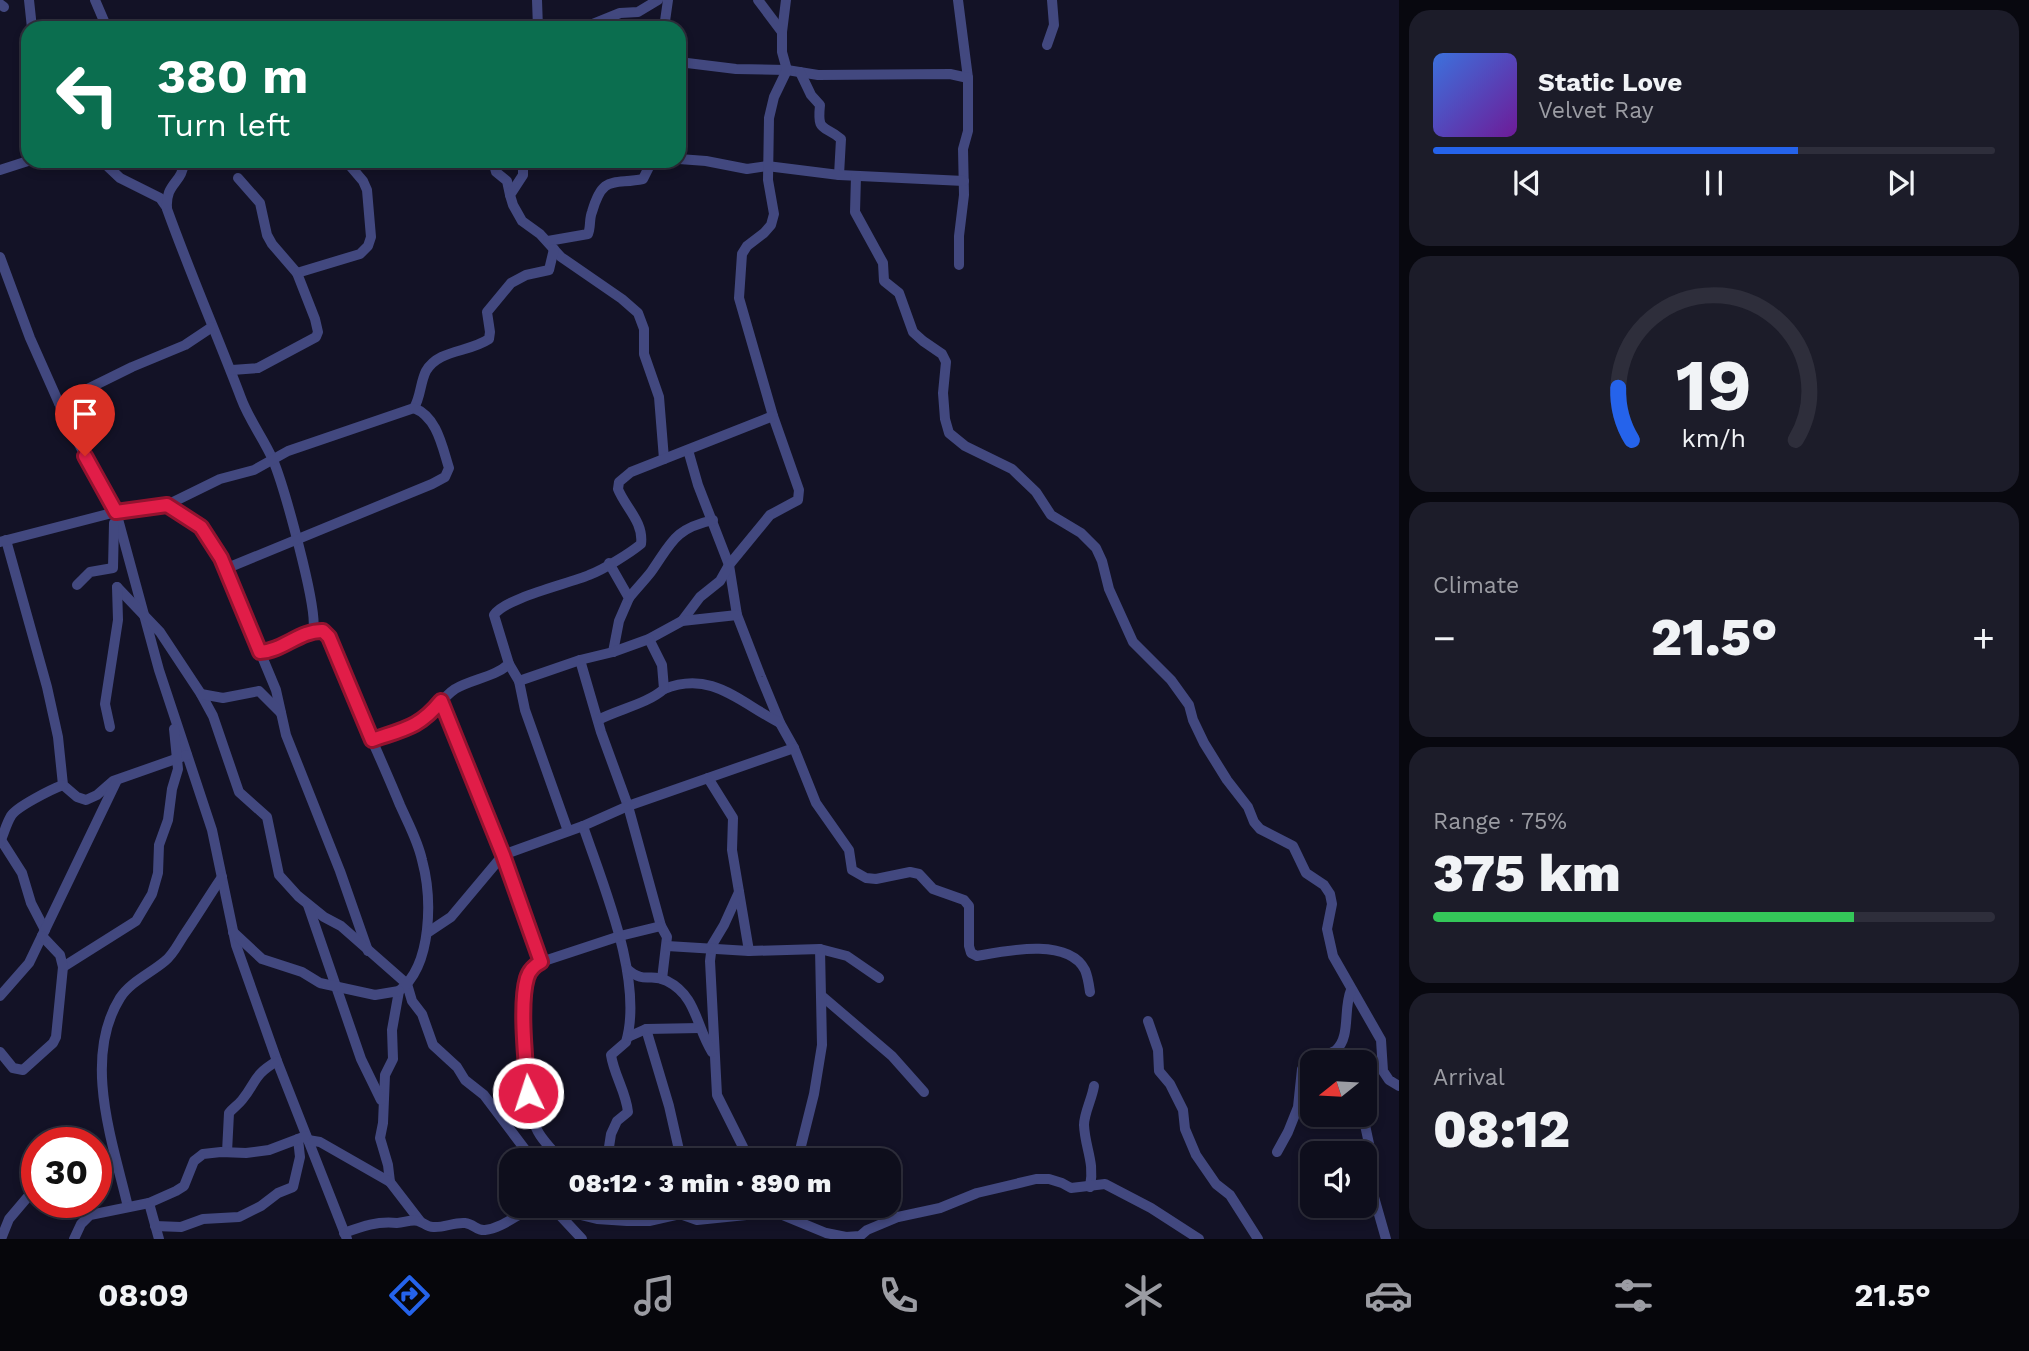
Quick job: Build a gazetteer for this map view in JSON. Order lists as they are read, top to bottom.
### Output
{
  "north": "left",
  "page": {
    "turn": ["380 m", "Turn left"],
    "song": ["Static Love", "Velvet Ray"],
    "tile": [
      "Climate",
      ["Range · 75%", "375 km"],
      ["Arrival", "08:12"]
    ],
    "heat": ["−", "21.5°", "+"],
    "limit": "30",
    "trip": "08:12 · 3 min · 890 m",
    "tabs": ["08:09", "21.5°"],
    "gauge": ["19", "km/h"]
  }
}
